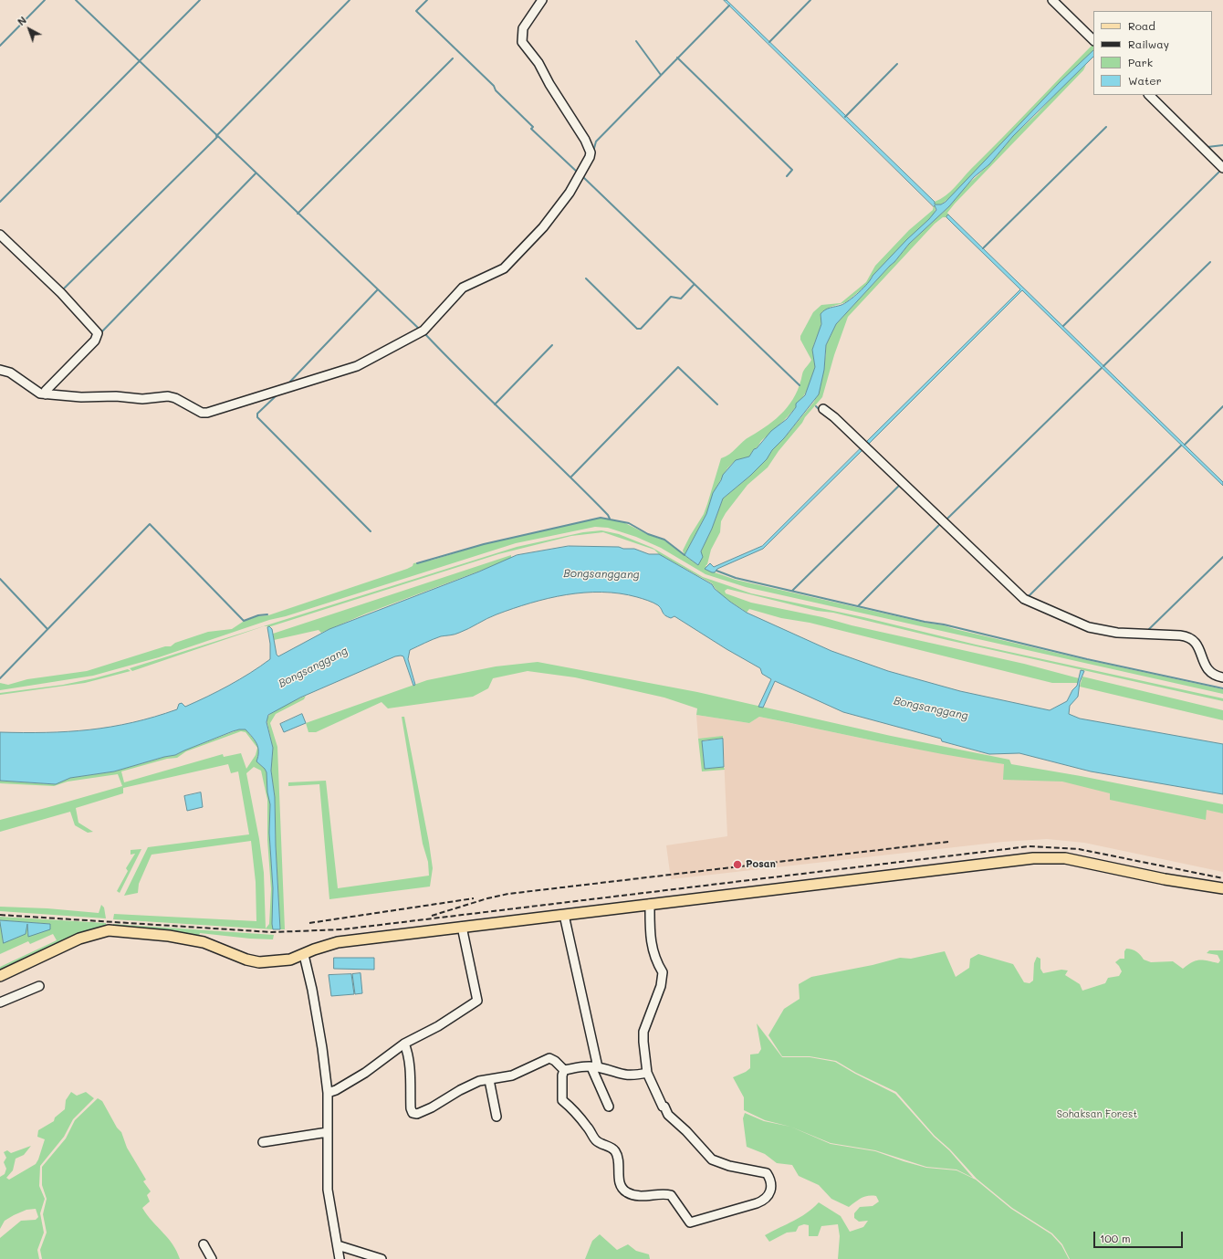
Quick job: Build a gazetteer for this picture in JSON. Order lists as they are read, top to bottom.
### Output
{
  "water": ["Bongsanggang"],
  "parks": ["Sohaksan Forest"],
  "places": ["Posan"],
  "legend": [
    "Road",
    "Railway",
    "Park",
    "Water"
  ],
  "scale_bar": "100 m",
  "north": "top left"
}
